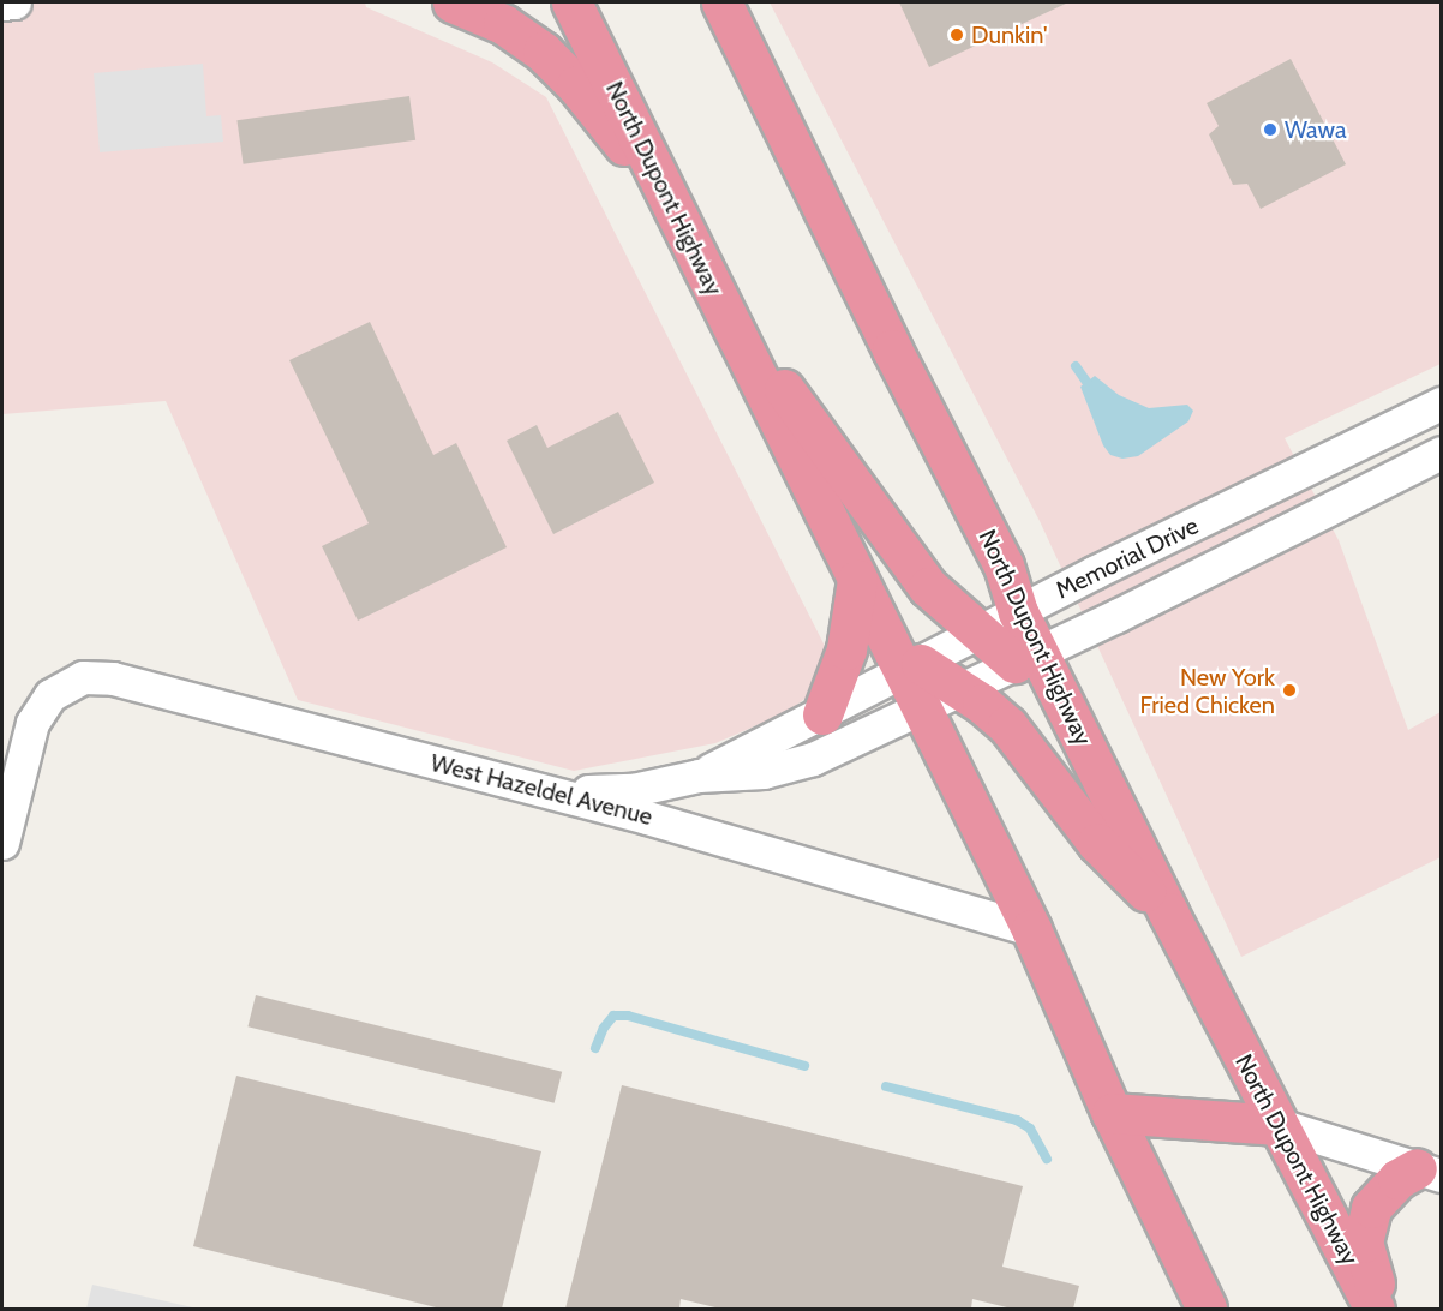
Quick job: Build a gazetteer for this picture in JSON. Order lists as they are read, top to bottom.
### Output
{
  "streets": {
    "highway": ["North Dupont Highway"],
    "street": ["Memorial Drive", "West Hazeldel Avenue"]
  },
  "crossings": [
    ["North Dupont Highway", "Memorial Drive"],
    ["North Dupont Highway", "West Hazeldel Avenue"],
    ["Memorial Drive", "West Hazeldel Avenue"]
  ],
  "places": ["Dunkin'", "Wawa", "New York Fried Chicken"]
}
